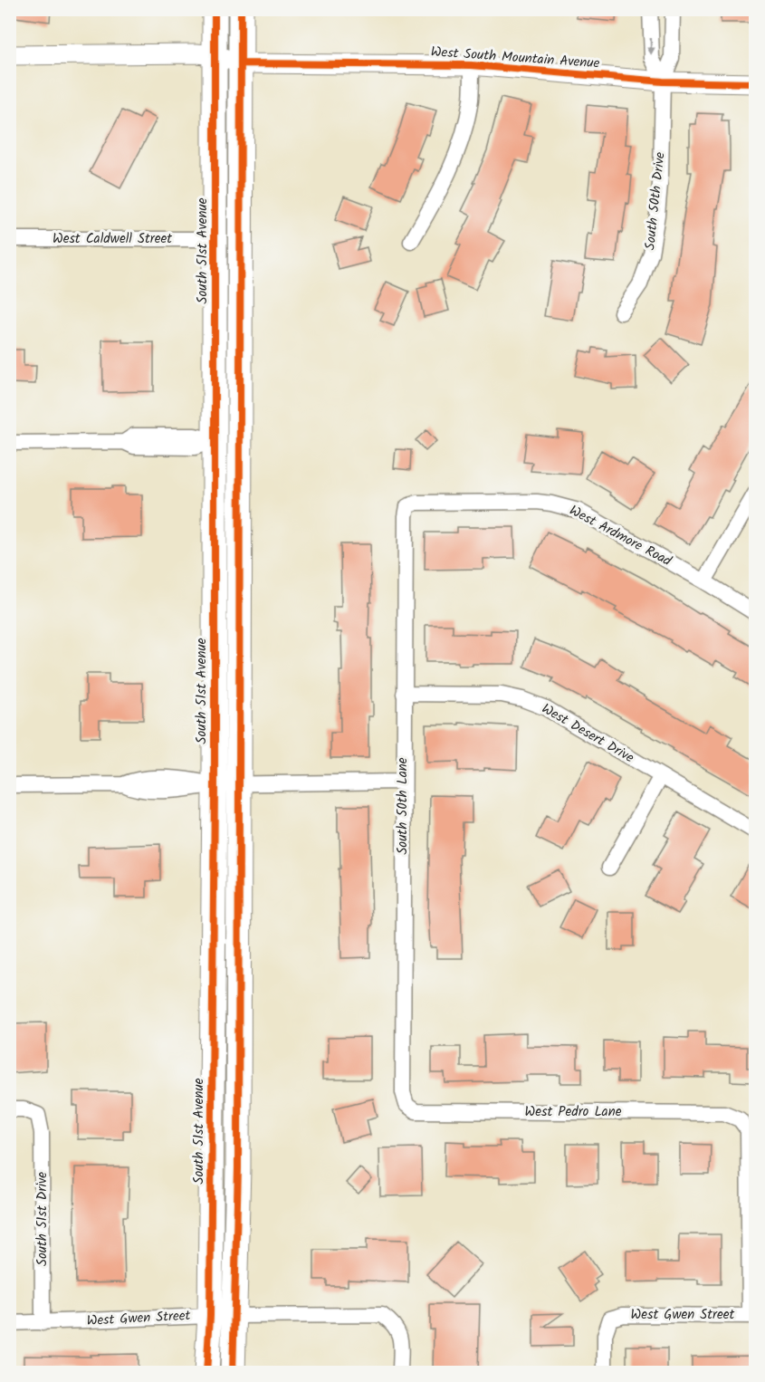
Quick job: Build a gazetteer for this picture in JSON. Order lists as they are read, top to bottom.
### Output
{
  "streets": {
    "main road": ["South 51st Avenue"],
    "street": [
      "West South Mountain Avenue",
      "South 50th Drive",
      "West Caldwell Street",
      "West Ardmore Road",
      "West Desert Drive",
      "South 50th Lane",
      "West Pedro Lane",
      "South 51st Drive",
      "West Gwen Street"
    ]
  },
  "crossings": [
    ["West South Mountain Avenue", "South 50th Drive"],
    ["West South Mountain Avenue", "South 51st Avenue"],
    ["West Caldwell Street", "South 51st Avenue"],
    ["South 51st Avenue", "West Gwen Street"],
    ["West Ardmore Road", "South 50th Lane"],
    ["West Desert Drive", "South 50th Lane"],
    ["South 50th Lane", "West Pedro Lane"],
    ["West Pedro Lane", "West Gwen Street"],
    ["South 51st Drive", "West Gwen Street"]
  ]
}
